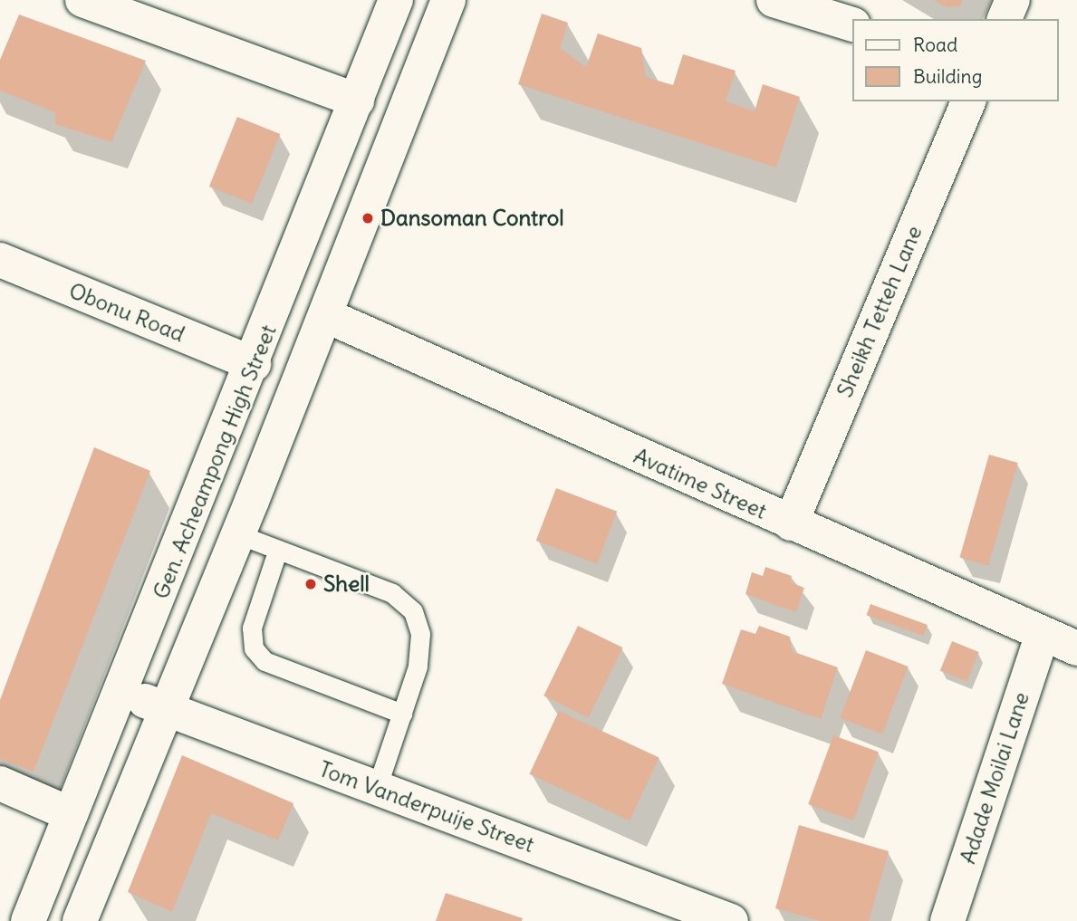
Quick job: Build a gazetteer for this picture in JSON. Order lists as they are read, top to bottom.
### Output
{
  "streets": {
    "street": [
      "Sheikh Tetteh Lane",
      "Obonu Road",
      "Gen. Acheampong High Street",
      "Avatime Street",
      "Adade Moilai Lane",
      "Tom Vanderpuije Street"
    ]
  },
  "crossings": [
    ["Sheikh Tetteh Lane", "Avatime Street"],
    ["Obonu Road", "Gen. Acheampong High Street"],
    ["Gen. Acheampong High Street", "Tom Vanderpuije Street"],
    ["Avatime Street", "Adade Moilai Lane"]
  ],
  "places": ["Dansoman Control", "Shell"],
  "legend": ["Road", "Building"]
}
